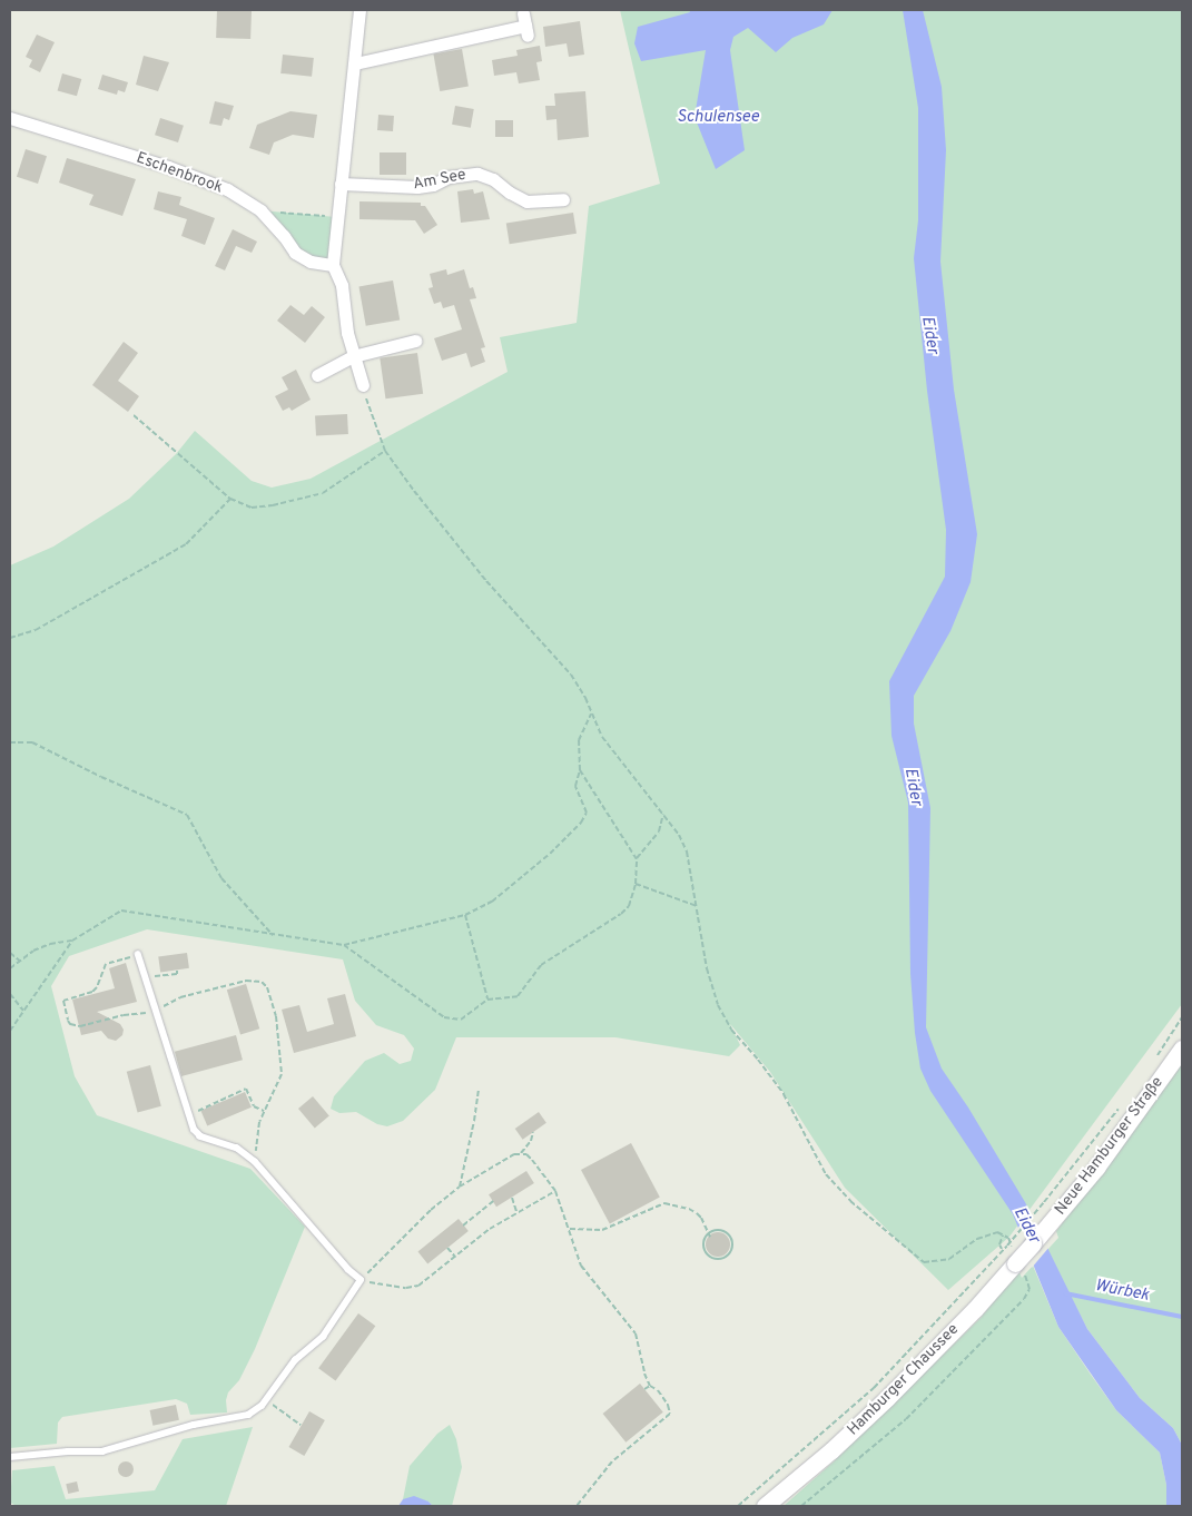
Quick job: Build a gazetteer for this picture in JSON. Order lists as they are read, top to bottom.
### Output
{
  "streets": {
    "main road": ["Neue Hamburger Straße", "Hamburger Chaussee"],
    "street": ["Eschenbrook", "Am See"]
  },
  "crossings": [
    ["Neue Hamburger Straße", "Hamburger Chaussee"]
  ],
  "water": ["Schulensee", "Eider", "Würbek"]
}
